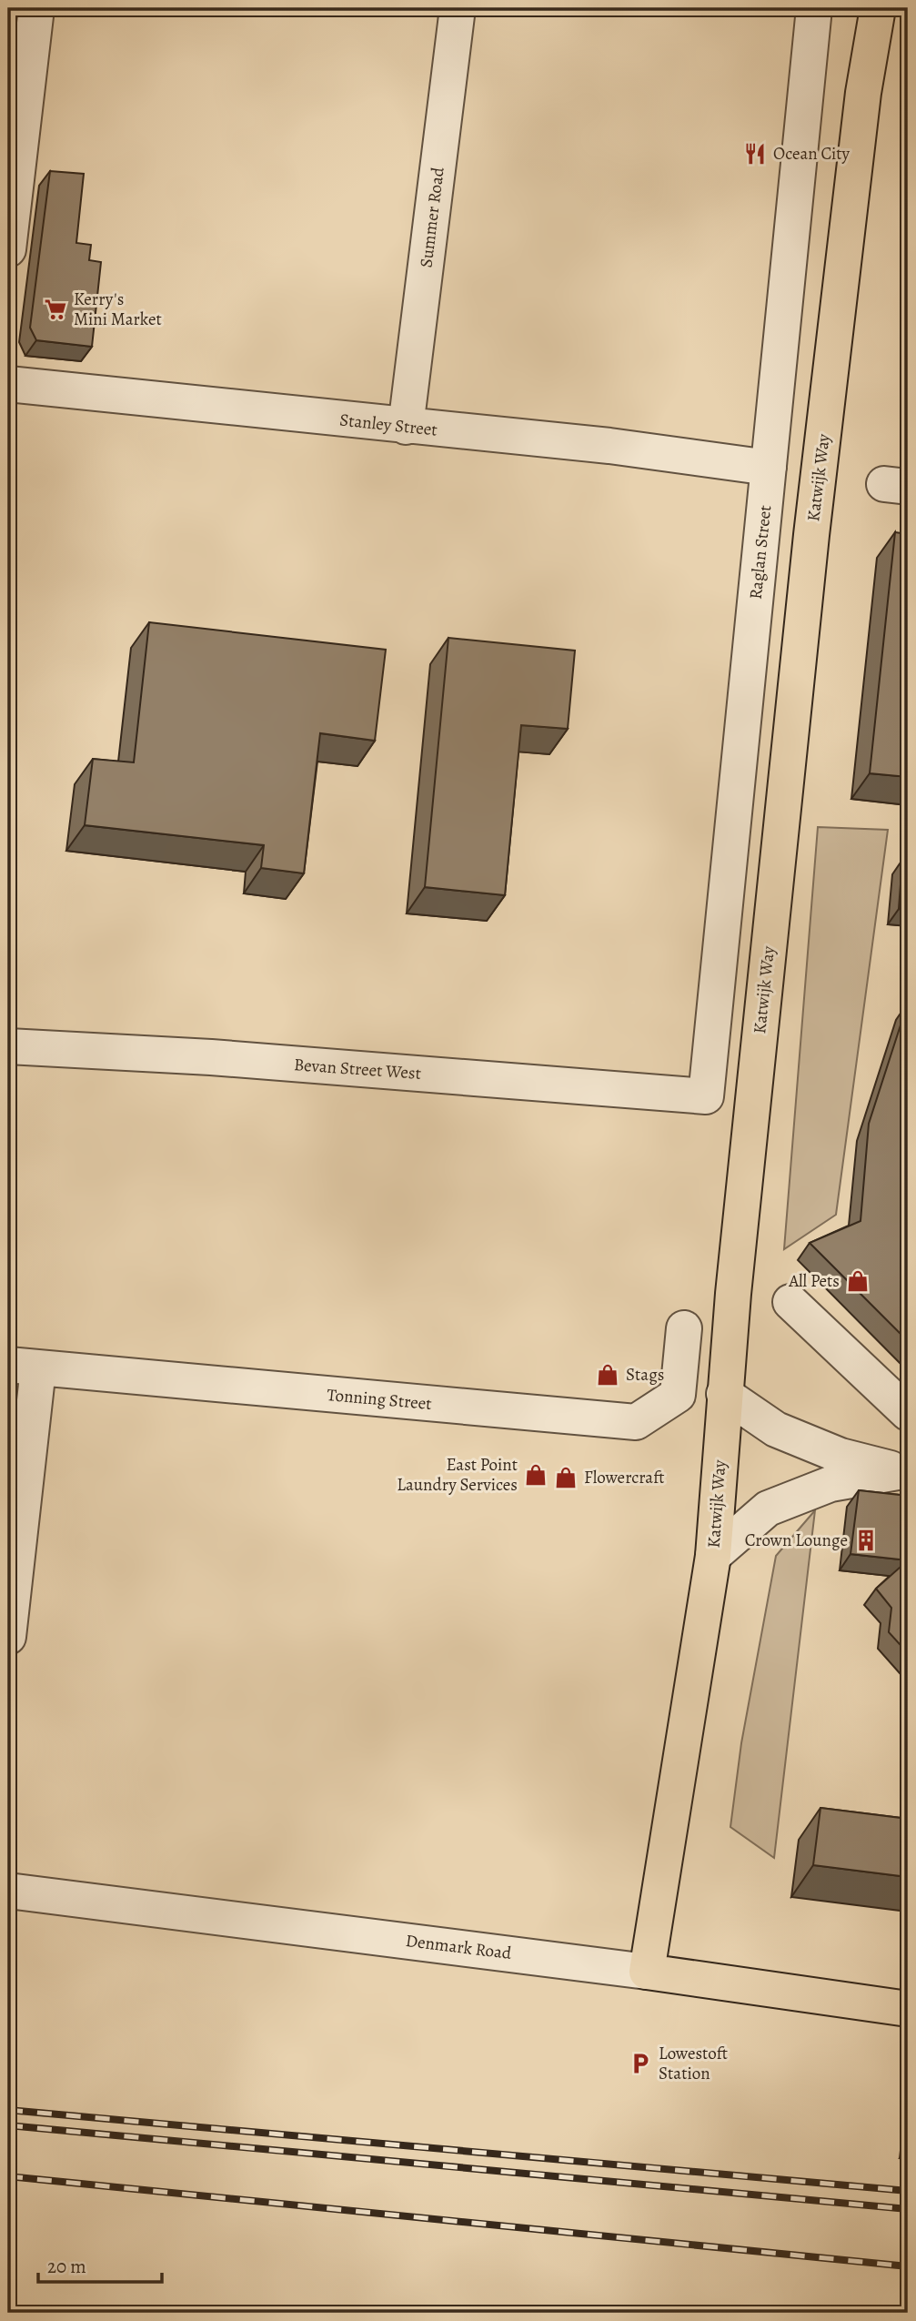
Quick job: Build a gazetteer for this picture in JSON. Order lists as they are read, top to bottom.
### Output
{
  "streets": {
    "highway": ["Katwijk Way", "Denmark Road"],
    "street": [
      "Summer Road",
      "Stanley Street",
      "Raglan Street",
      "Bevan Street West",
      "Tonning Street"
    ]
  },
  "crossings": [
    ["Summer Road", "Stanley Street"],
    ["Stanley Street", "Raglan Street"],
    ["Katwijk Way", "Denmark Road"],
    ["Raglan Street", "Bevan Street West"]
  ],
  "places": {
    "restaurant": ["Ocean City"],
    "supermarket": ["Kerry's Mini Market"],
    "shop": [
      "All Pets",
      "Stags",
      "East Point Laundry Services",
      "Flowercraft"
    ],
    "building": ["Crown Lounge"],
    "parking": ["Lowestoft Station"]
  },
  "scale_bar": "20 m"
}
